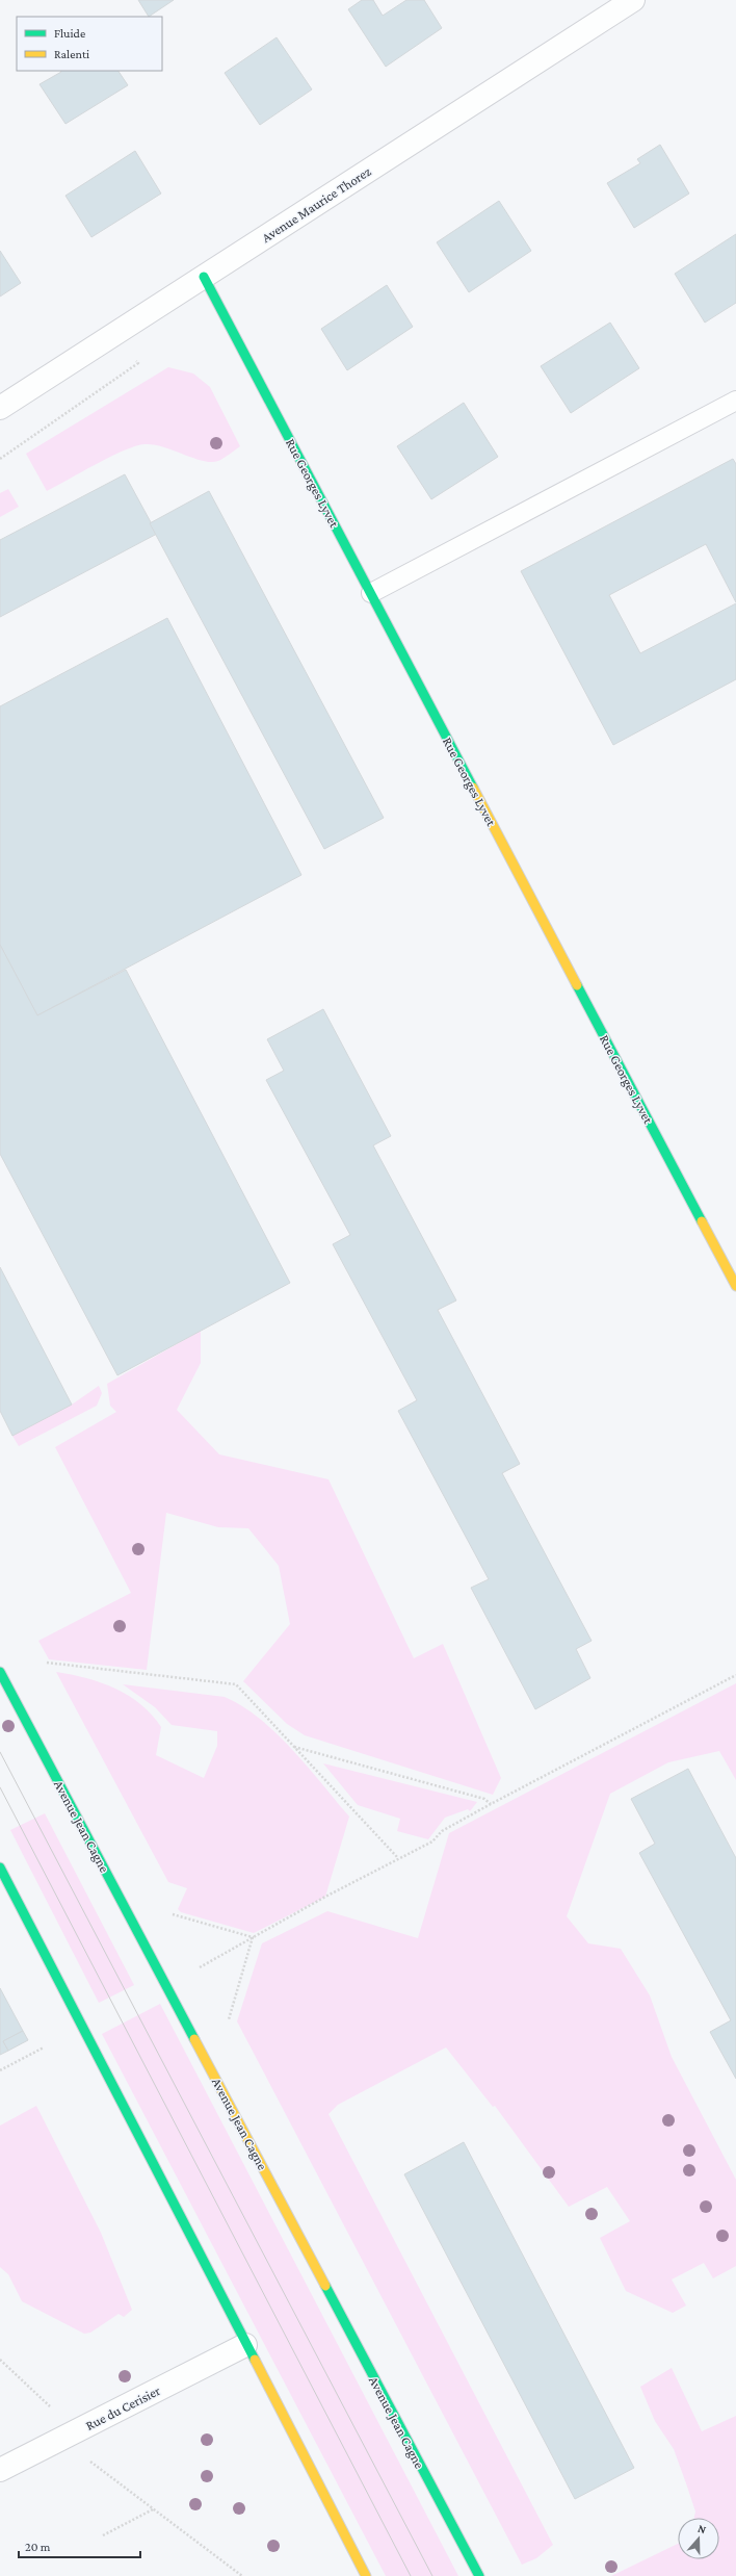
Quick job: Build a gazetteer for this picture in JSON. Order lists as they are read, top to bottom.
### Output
{
  "streets": {
    "street": [
      "Avenue Maurice Thorez",
      "Rue Georges Lyvet",
      "Avenue Jean Cagne",
      "Rue du Cerisier"
    ]
  },
  "crossings": [
    ["Avenue Maurice Thorez", "Rue Georges Lyvet"]
  ],
  "legend": ["Fluide", "Ralenti"],
  "scale_bar": "20 m",
  "north": "top"
}
